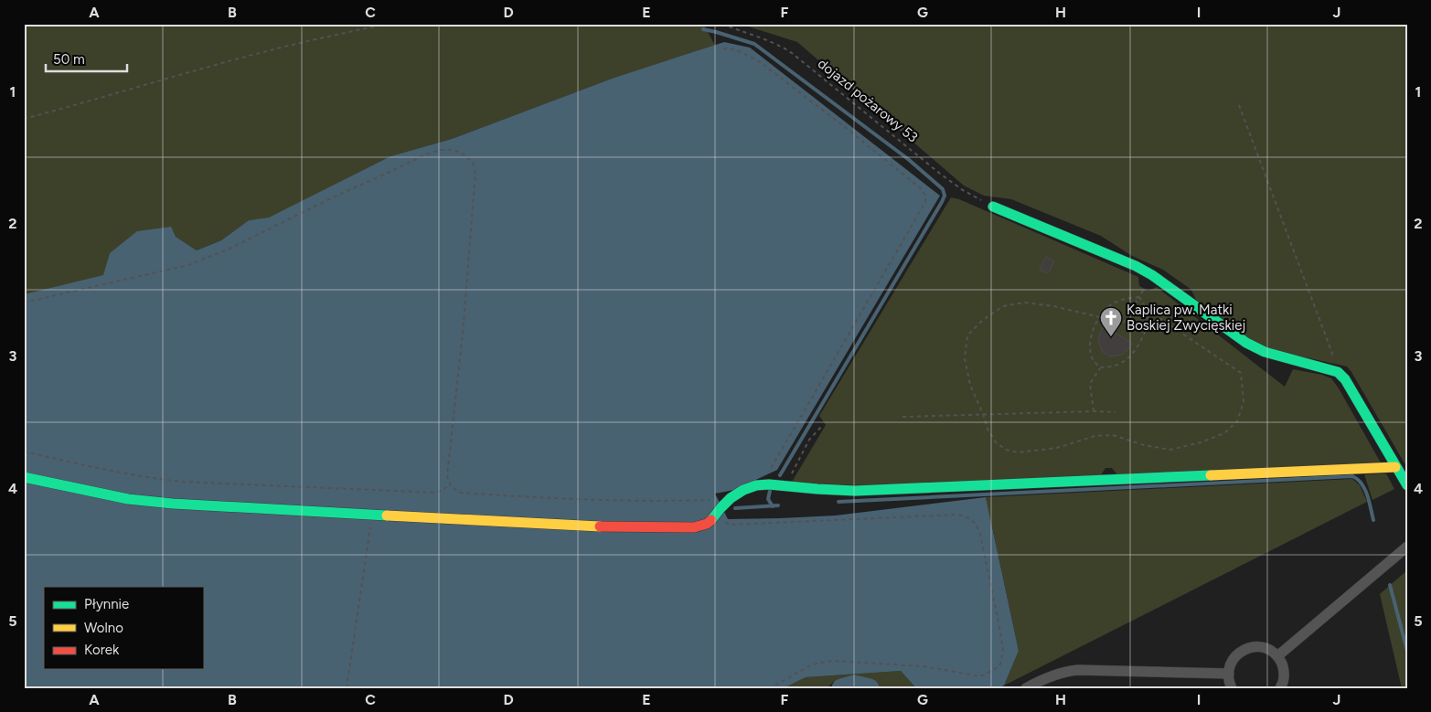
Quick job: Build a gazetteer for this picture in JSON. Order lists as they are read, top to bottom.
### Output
{
  "streets": {
    "path": ["dojazd pożarowy 53"]
  },
  "places": {
    "church": ["Kaplica pw. Matki Boskiej Zwycięskiej"]
  },
  "legend": ["Płynnie", "Wolno", "Korek"],
  "scale_bar": "50 m",
  "grid": {
    "columns": [
      "A",
      "B",
      "C",
      "D",
      "E",
      "F",
      "G",
      "H",
      "I",
      "J"
    ],
    "rows": [
      "1",
      "2",
      "3",
      "4",
      "5"
    ]
  }
}
